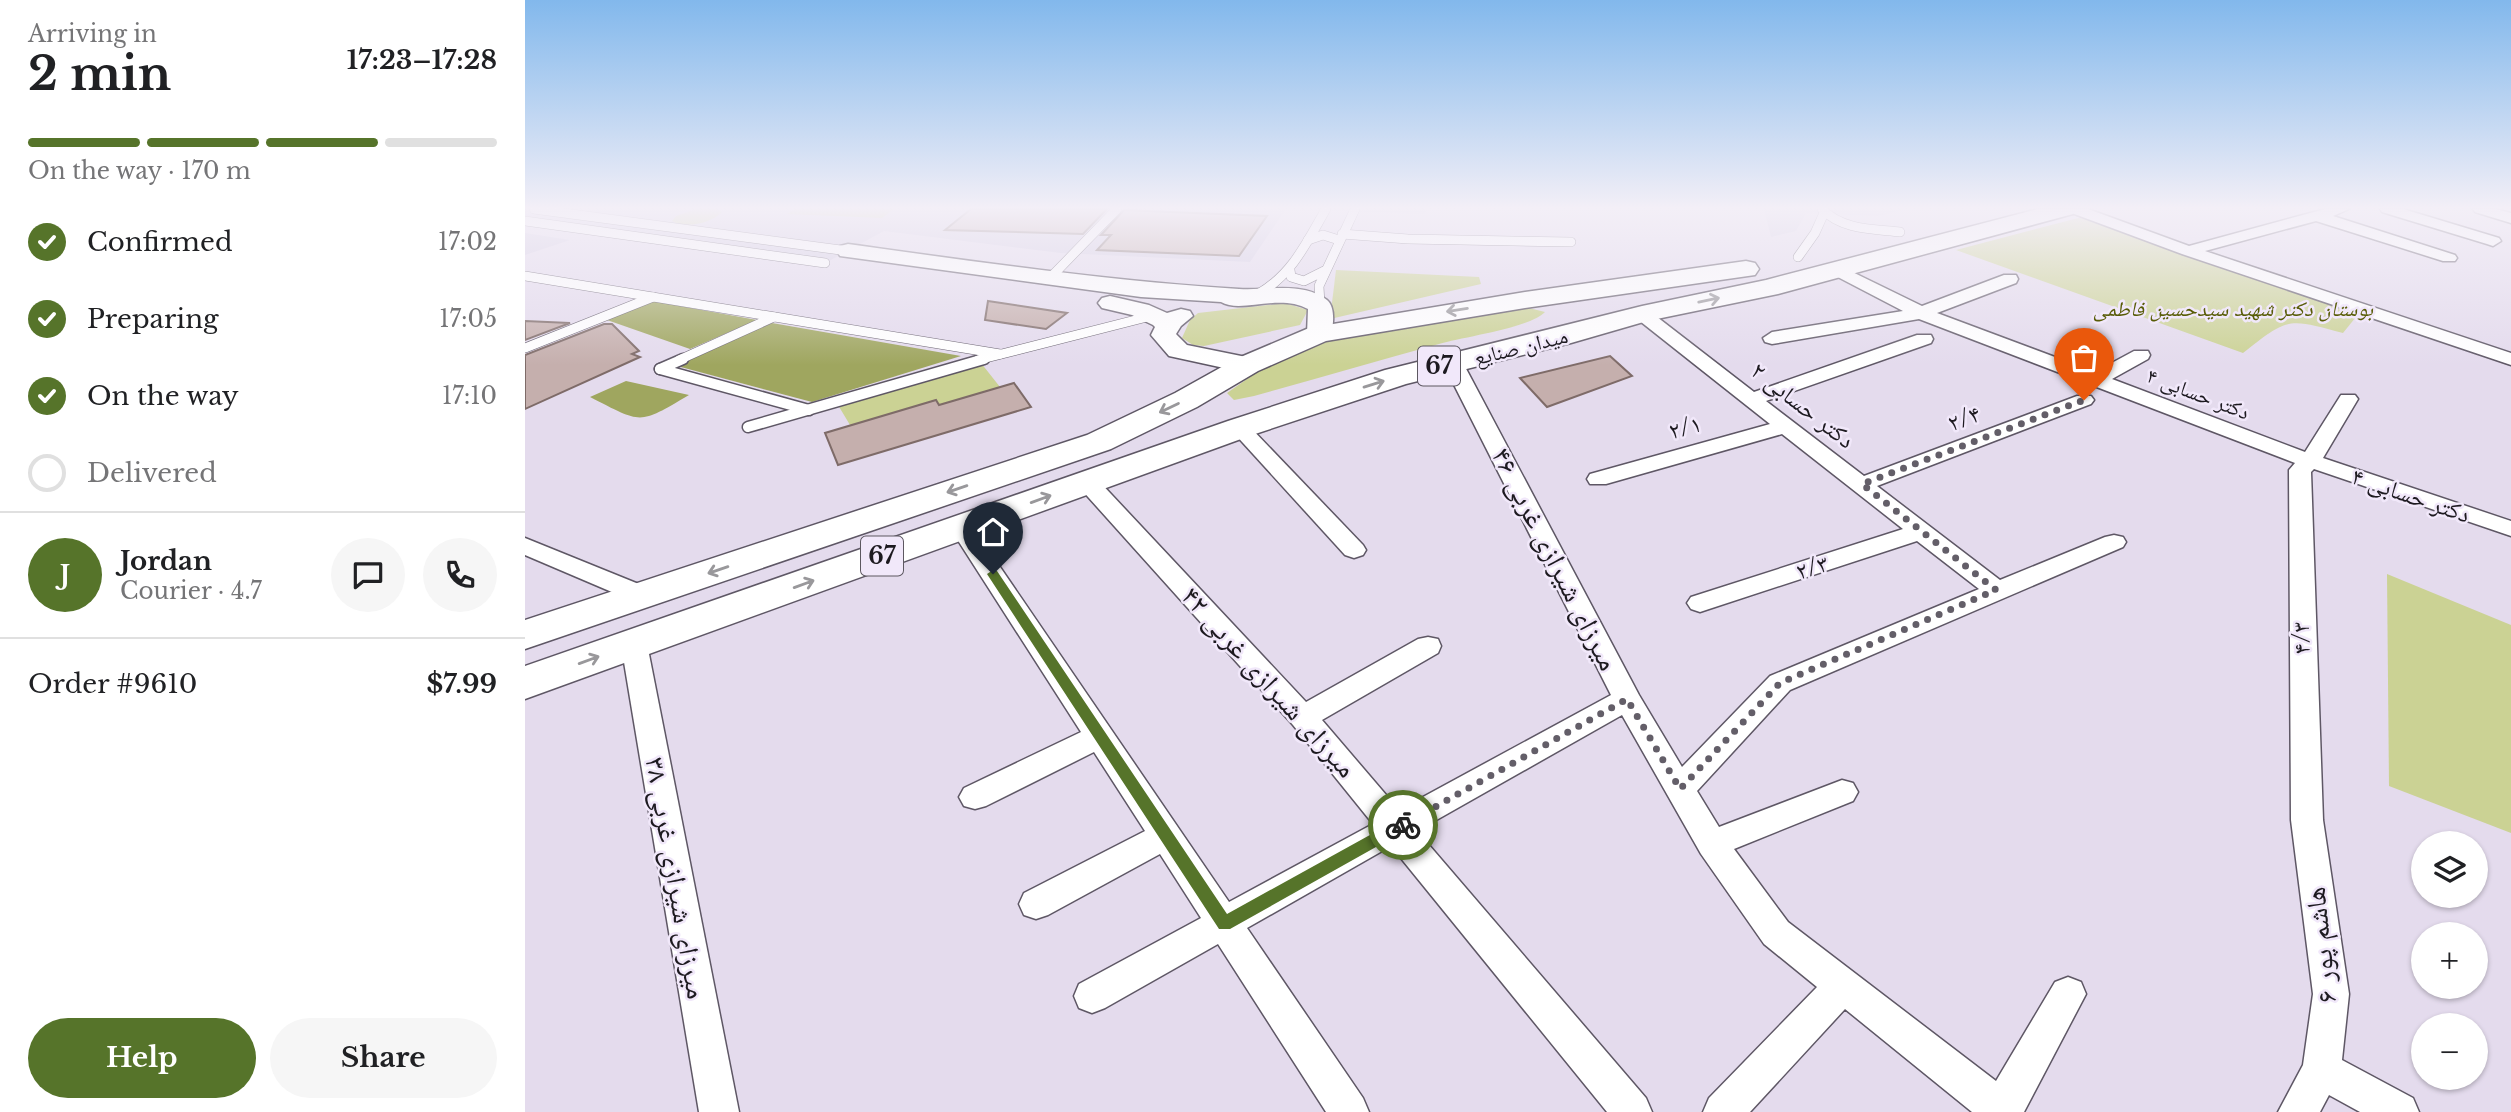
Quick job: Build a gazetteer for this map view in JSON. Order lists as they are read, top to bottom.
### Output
{
  "streets": {
    "main road": ["میدان صنایع", "67"],
    "street": [
      "دکتر حسابی ۴",
      "دکتر حسابی ۲",
      "۲/۴",
      "۲/۱",
      "۴ دکتر حسابی",
      "میرزای شیرازی غربی ۴۶",
      "۲/۳",
      "۴/۳",
      "میرزای شیرازی غربی ۴۲",
      "میرزای شیرازی غربی ۳۸",
      "هاشم پور ۶"
    ]
  },
  "crossings": [
    ["میدان صنایع", "67"],
    ["میدان صنایع", "دکتر حسابی ۲"],
    ["میدان صنایع", "میرزای شیرازی غربی ۴۶"],
    ["67", "دکتر حسابی ۴"],
    ["67", "دکتر حسابی ۲"],
    ["67", "میرزای شیرازی غربی ۴۲"],
    ["67", "میرزای شیرازی غربی ۳۸"],
    ["دکتر حسابی ۴", "۴ دکتر حسابی"],
    ["دکتر حسابی ۴", "۴/۳"],
    ["دکتر حسابی ۲", "۲/۴"],
    ["دکتر حسابی ۲", "۲/۱"],
    ["دکتر حسابی ۲", "۲/۳"],
    ["۴ دکتر حسابی", "۴/۳"],
    ["۴/۳", "هاشم پور ۶"]
  ],
  "parks": ["بوستان دکتر شهید سیدحسین فاطمی"],
  "page": {
    "heading": ["2 min", "Arriving in", "17:23–17:28"],
    "panel": [
      "Jordan",
      "Courier · 4.7",
      "Order #9610",
      "$7.99"
    ],
    "bar": "On the way · 170 m",
    "list": [
      ["Confirmed", "17:02"],
      ["Preparing", "17:05"],
      ["On the way", "17:10"],
      "Delivered"
    ],
    "round": "J",
    "map_buttons": ["+", "−"],
    "buttons": ["Help", "Share"]
  }
}
